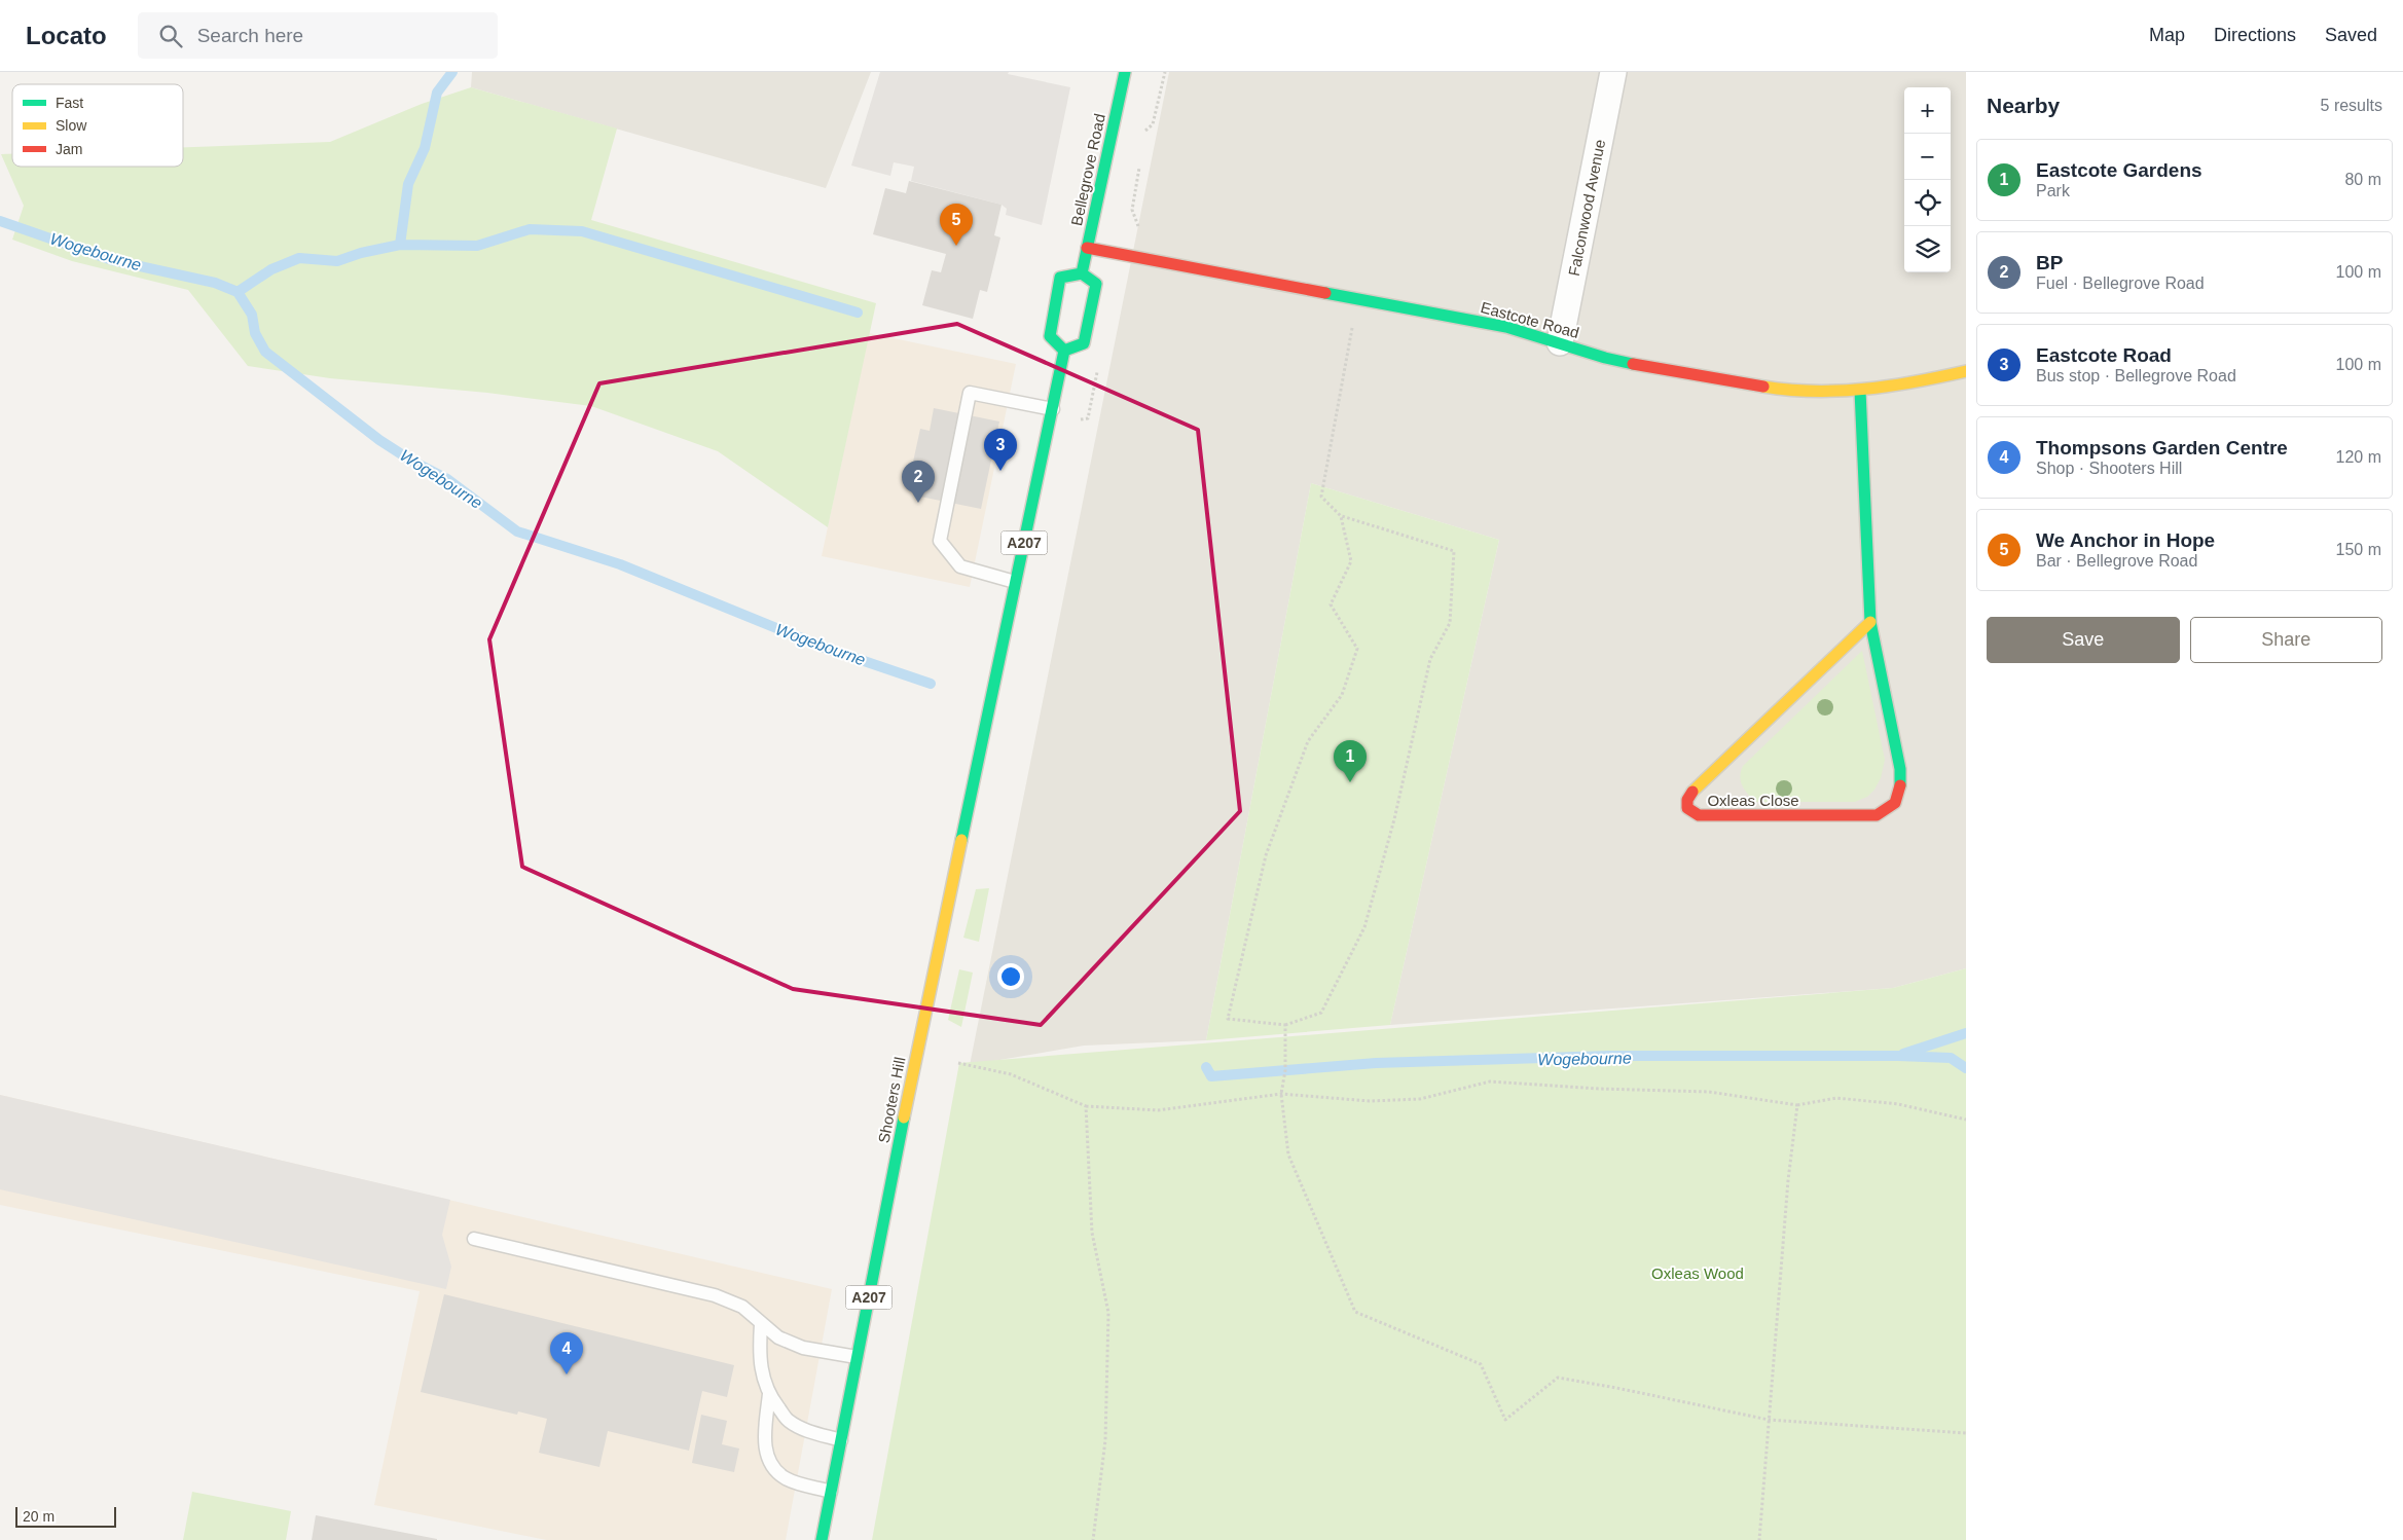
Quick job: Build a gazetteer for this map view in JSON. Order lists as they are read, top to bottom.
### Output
{
  "streets": {
    "street": [
      "Bellegrove Road",
      "Falconwood Avenue",
      "Eastcote Road",
      "A207",
      "Oxleas Close",
      "Shooters Hill"
    ]
  },
  "crossings": [
    ["Bellegrove Road", "Eastcote Road"],
    ["Falconwood Avenue", "Eastcote Road"],
    ["Eastcote Road", "Oxleas Close"],
    ["A207", "Shooters Hill"]
  ],
  "water": ["Wogebourne"],
  "parks": ["Oxleas Wood"],
  "legend": ["Fast", "Slow", "Jam"],
  "scale_bar": "20 m",
  "page": {
    "header": "Locato",
    "search": "Search here",
    "nav": ["Map", "Directions", "Saved"],
    "heading": ["Nearby", "5 results"],
    "map_buttons": ["+", "−"],
    "list": [
      {
        "mark": "1",
        "name": "Eastcote Gardens",
        "note": "Park",
        "value": "80 m"
      },
      {
        "mark": "2",
        "name": "BP",
        "note": "Fuel · Bellegrove Road",
        "value": "100 m"
      },
      {
        "mark": "3",
        "name": "Eastcote Road",
        "note": "Bus stop · Bellegrove Road",
        "value": "100 m"
      },
      {
        "mark": "4",
        "name": "Thompsons Garden Centre",
        "note": "Shop · Shooters Hill",
        "value": "120 m"
      },
      {
        "mark": "5",
        "name": "We Anchor in Hope",
        "note": "Bar · Bellegrove Road",
        "value": "150 m"
      }
    ],
    "pins": [
      "5",
      "3",
      "2",
      "1",
      "4"
    ],
    "buttons": ["Save", "Share"],
    "scale": "20 m"
  }
}
